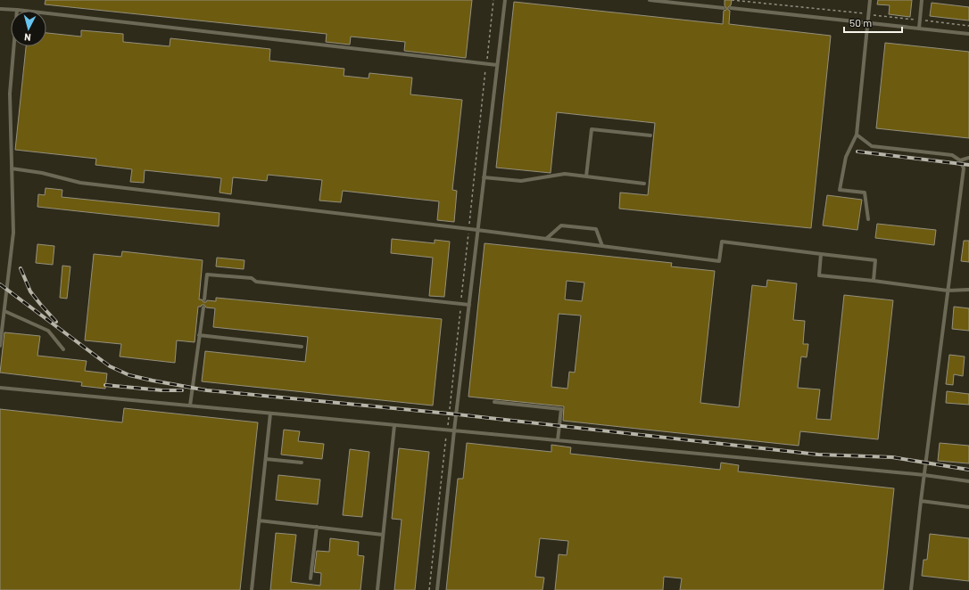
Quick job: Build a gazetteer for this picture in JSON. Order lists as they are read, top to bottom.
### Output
{
  "scale_bar": "50 m",
  "north": "bottom"
}
